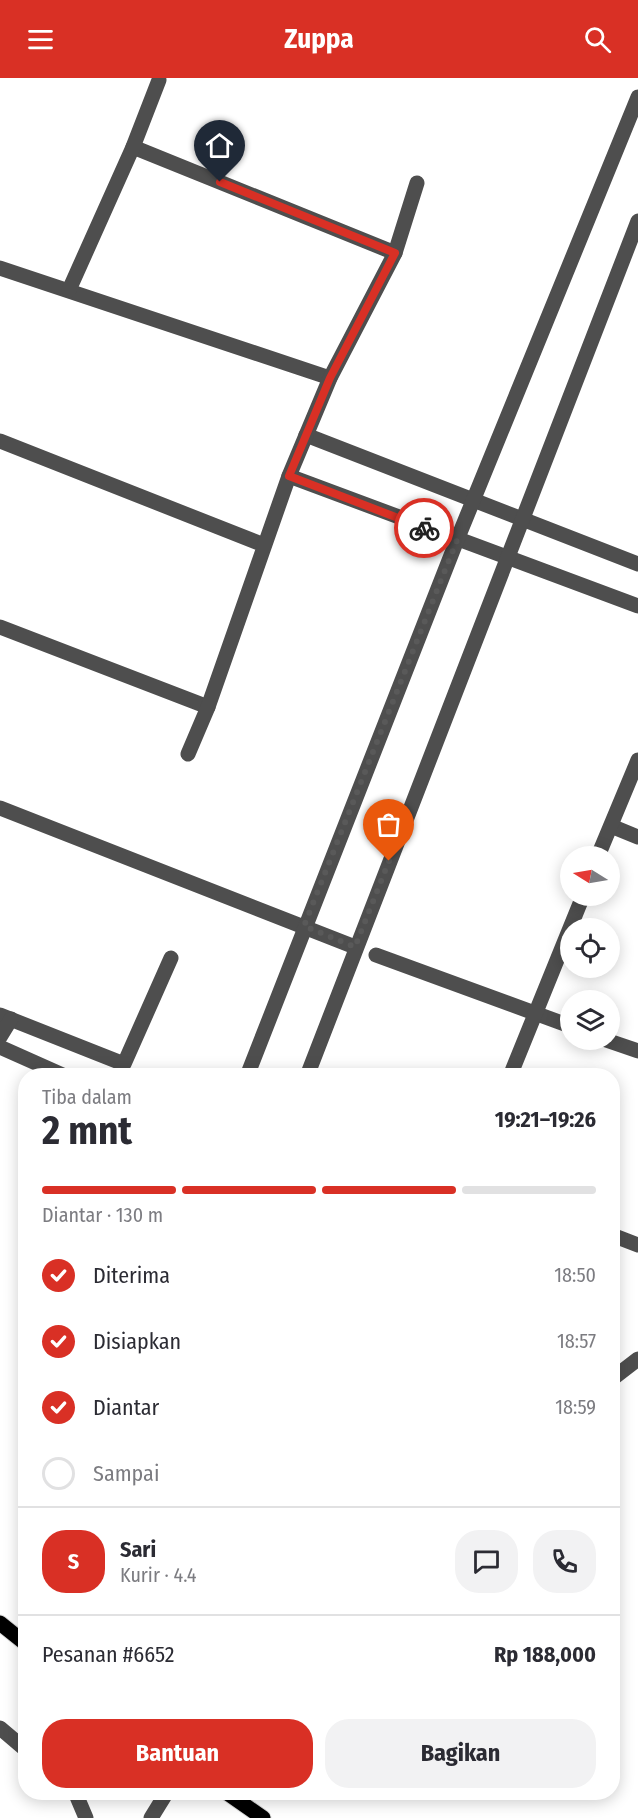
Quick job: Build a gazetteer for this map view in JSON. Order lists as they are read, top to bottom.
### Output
{
  "north": "left",
  "page": {
    "header": "Zuppa",
    "heading": ["2 mnt", "Tiba dalam", "19:21–19:26"],
    "panel": [
      "Sari",
      "Kurir · 4.4",
      "Pesanan #6652",
      "Rp 188,000"
    ],
    "bar": "Diantar · 130 m",
    "list": [
      ["Diterima", "18:50"],
      ["Disiapkan", "18:57"],
      ["Diantar", "18:59"],
      "Sampai"
    ],
    "round": "S",
    "buttons": ["Bantuan", "Bagikan"]
  }
}
